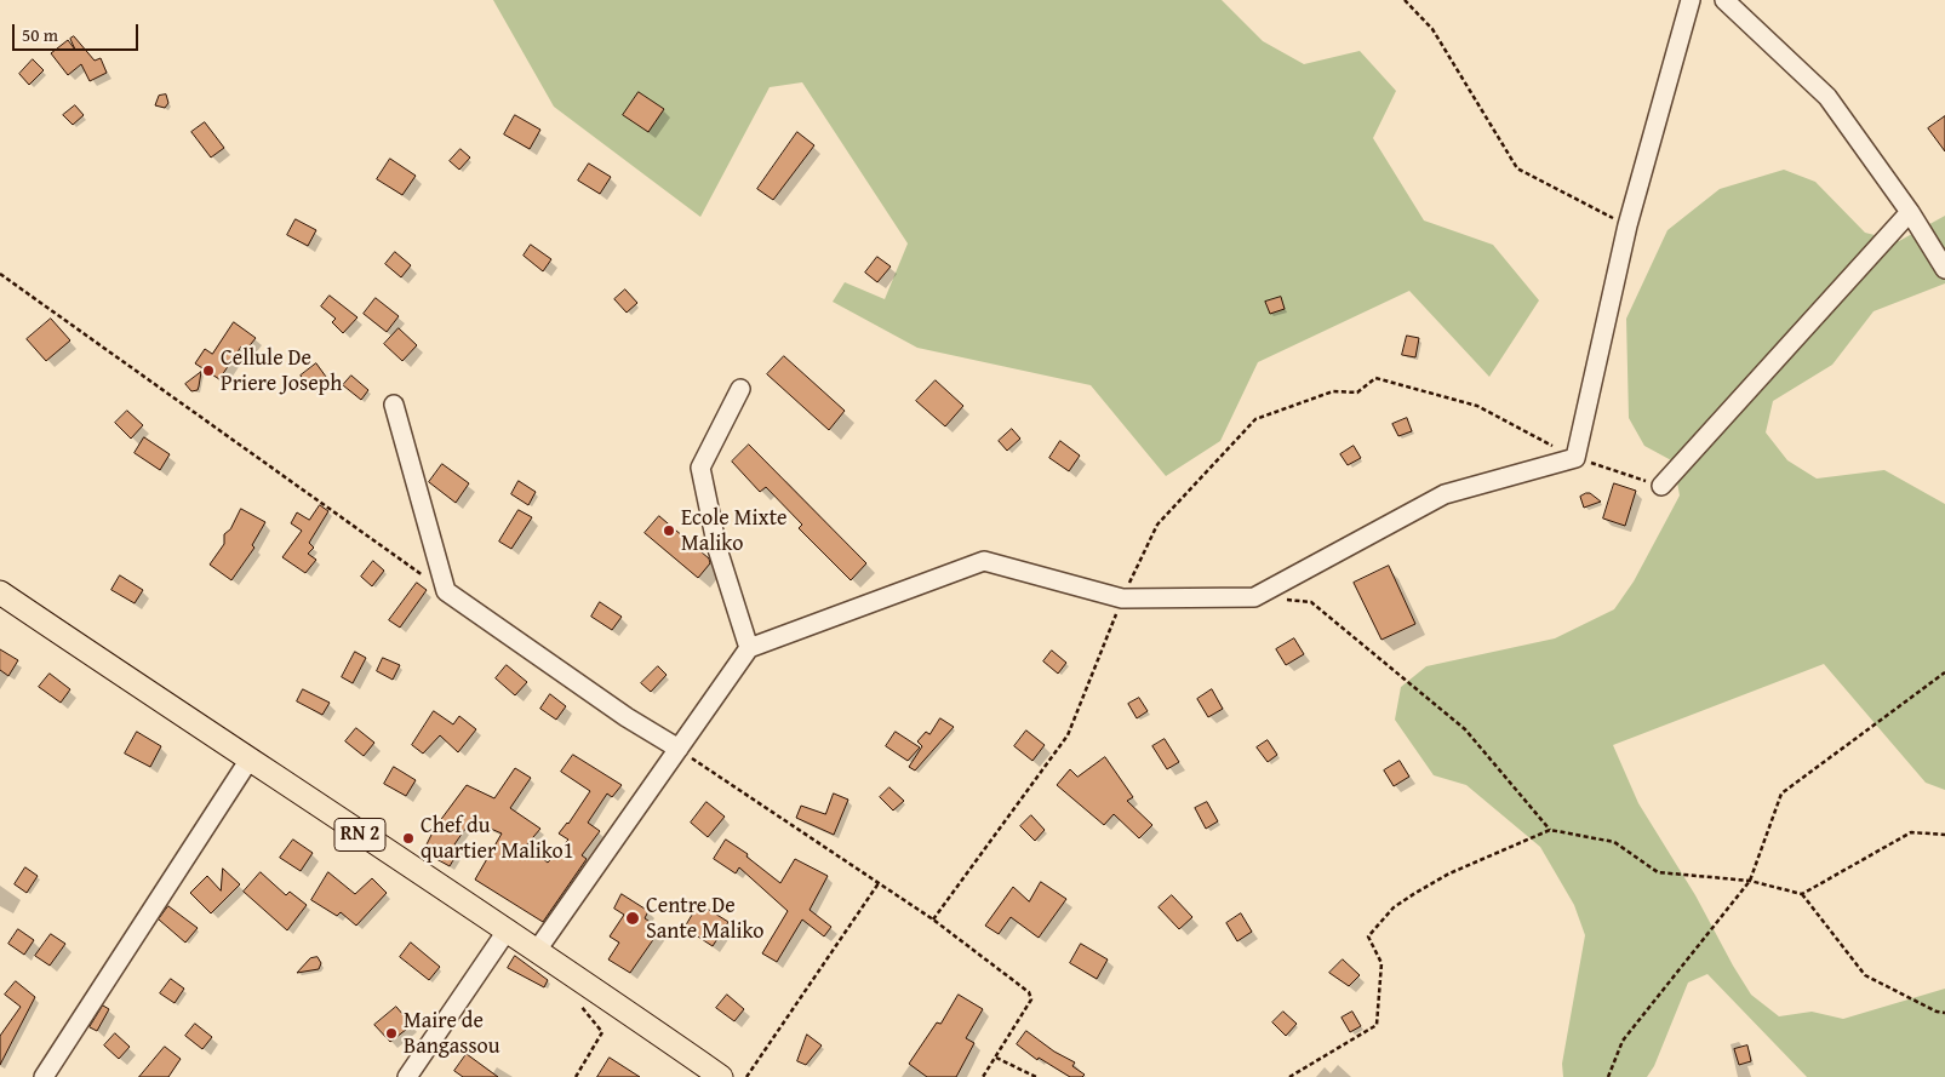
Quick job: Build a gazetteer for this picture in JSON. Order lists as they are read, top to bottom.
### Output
{
  "streets": {
    "main road": ["RN 2"]
  },
  "places": [
    "Cellule De Priere Joseph",
    "Ecole Mixte Maliko",
    "Chef du quartier Maliko1",
    "Centre De Sante Maliko",
    "Maire de Bangassou"
  ],
  "scale_bar": "50 m"
}
